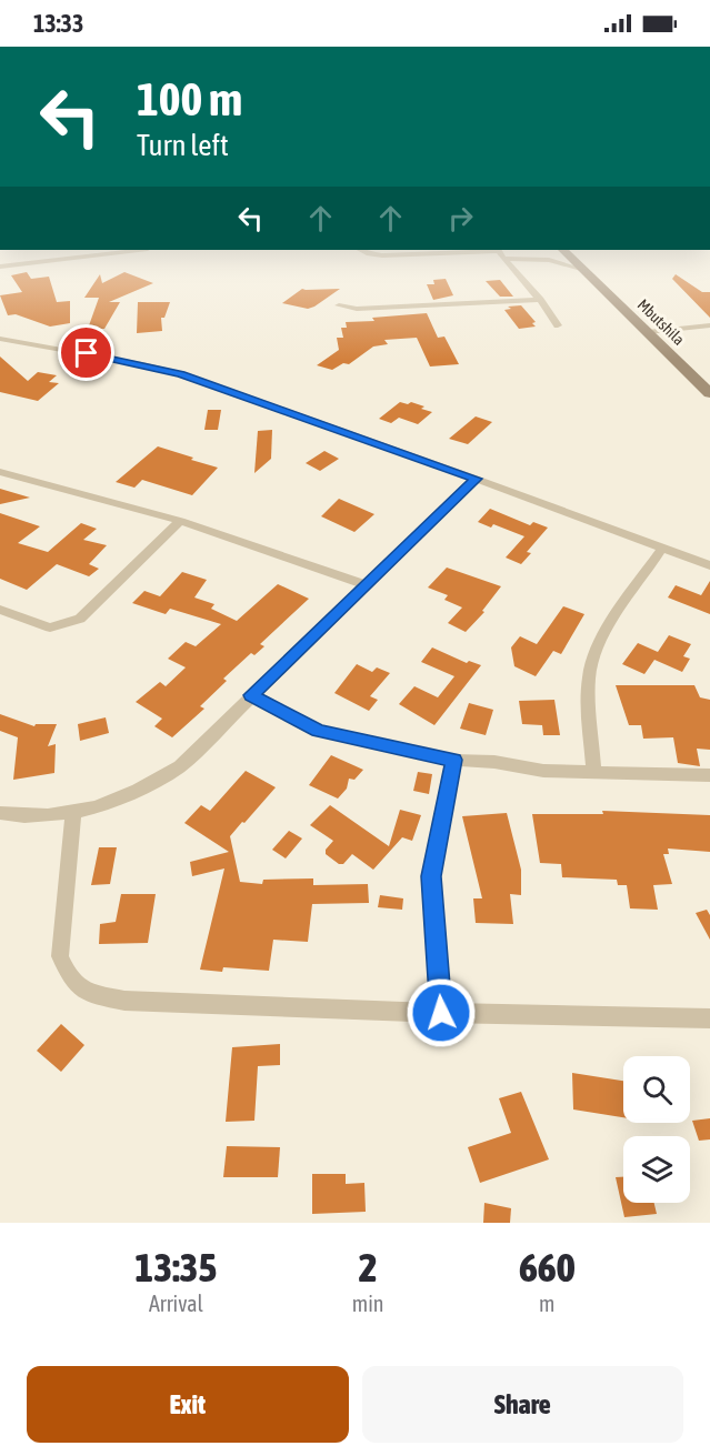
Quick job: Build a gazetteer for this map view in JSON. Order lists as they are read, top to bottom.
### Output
{
  "streets": {
    "street": ["Mbutshila"]
  },
  "page": {
    "status": "13:33",
    "turn": ["100 m", "Turn left"],
    "eta": [
      "13:35",
      "Arrival",
      "2",
      "min",
      "660",
      "m"
    ],
    "buttons": ["Exit", "Share"]
  }
}
